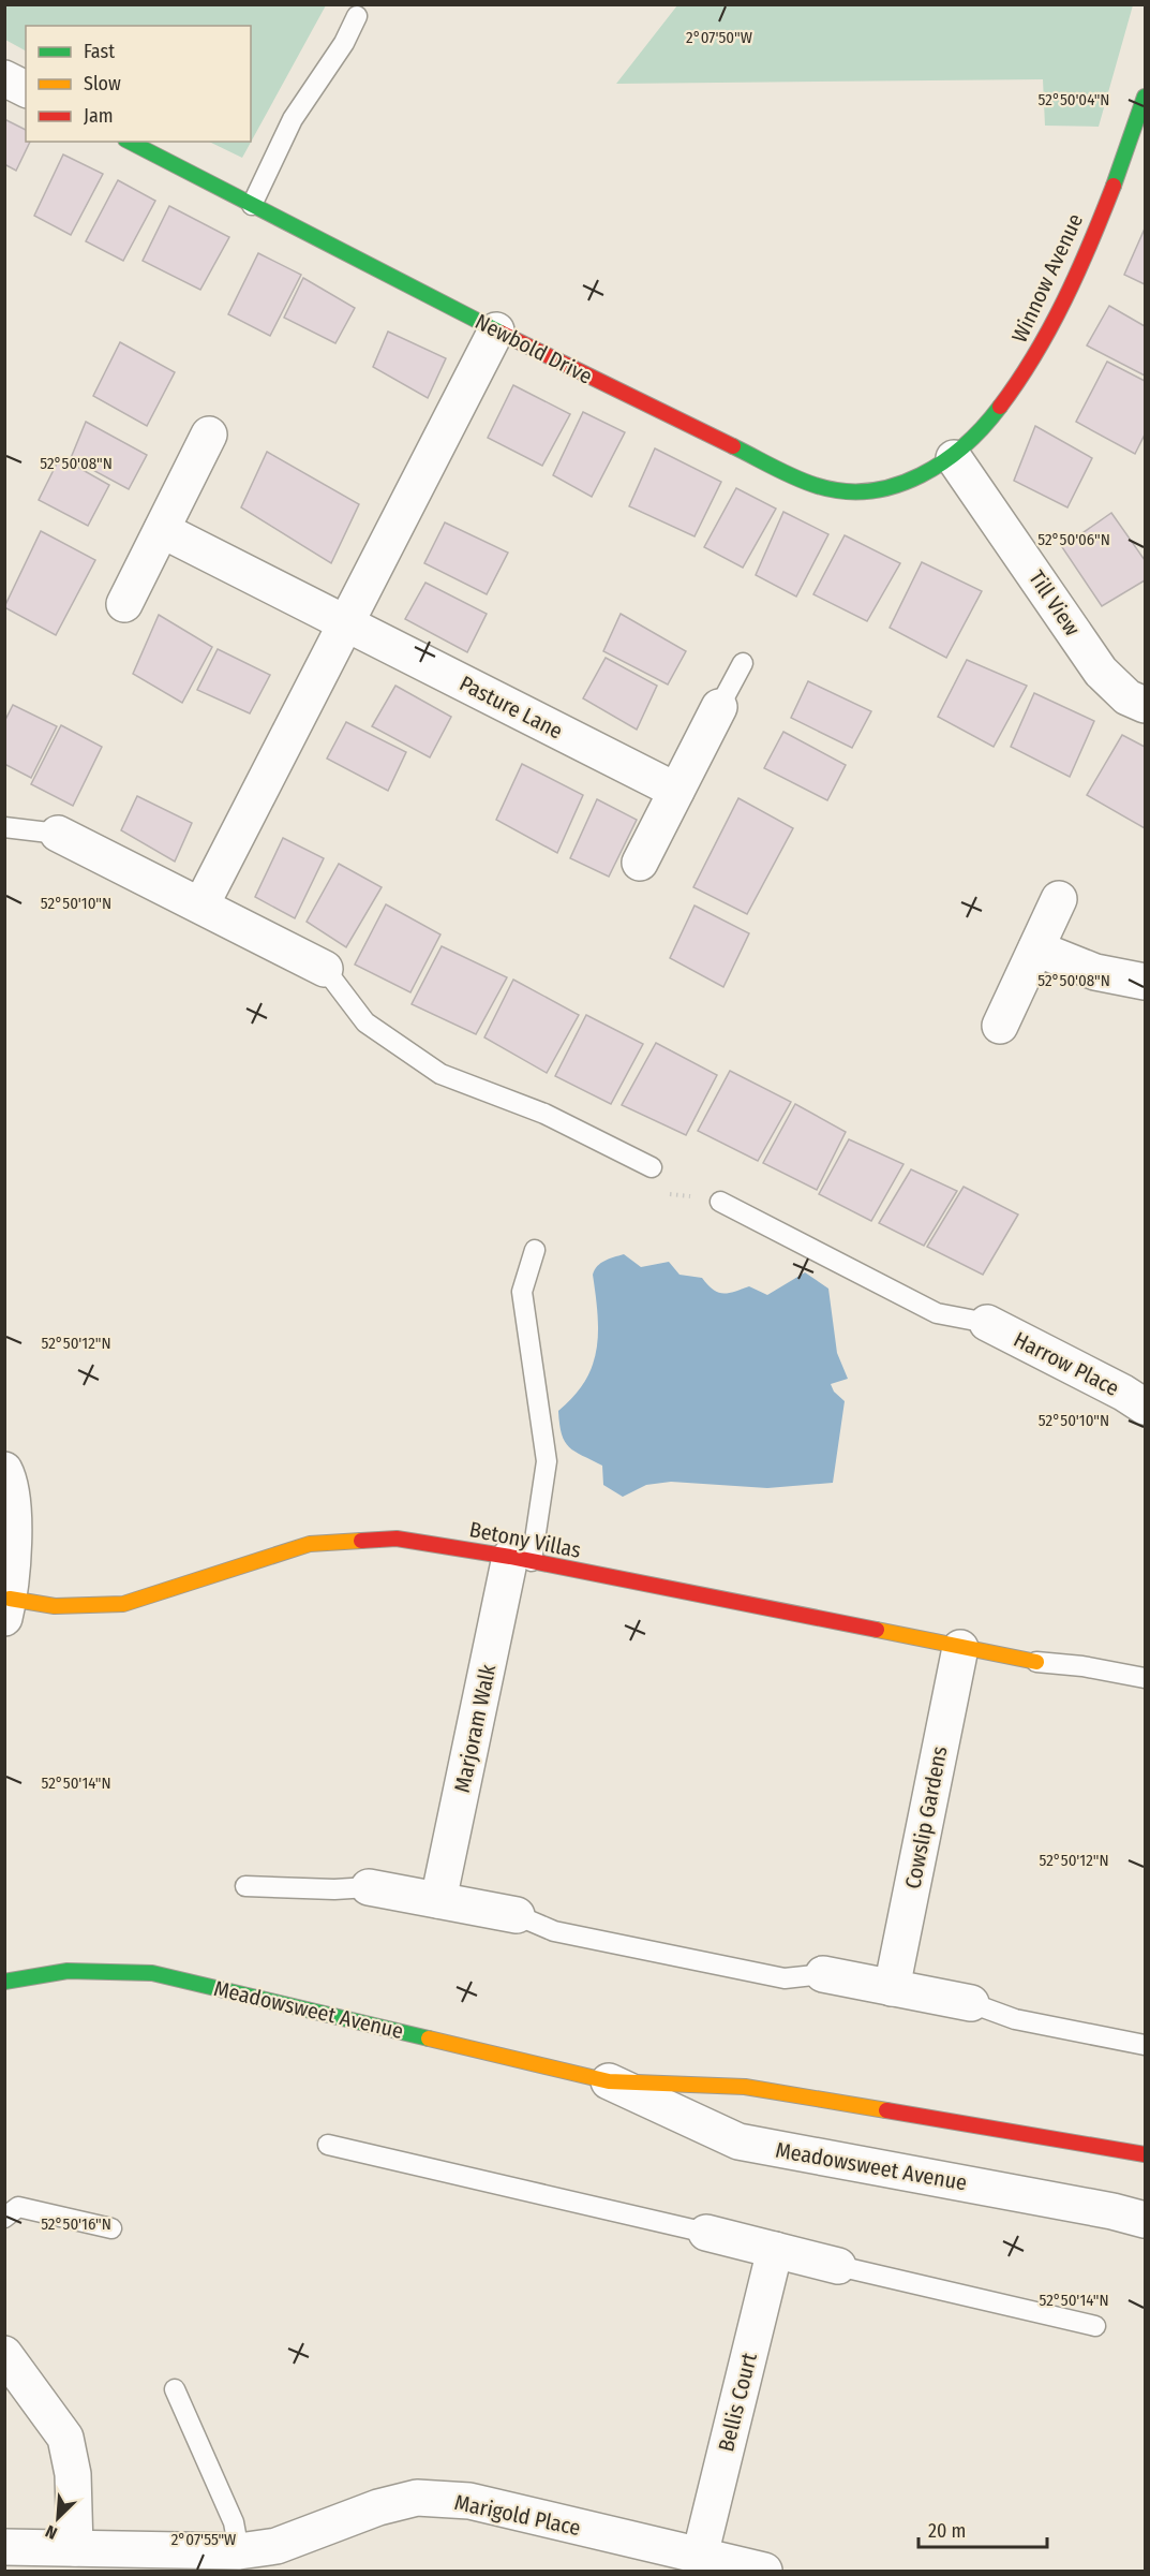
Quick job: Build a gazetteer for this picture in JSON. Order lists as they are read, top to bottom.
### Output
{
  "streets": {
    "street": [
      "Winnow Avenue",
      "Newbold Drive",
      "Till View",
      "Pasture Lane",
      "Harrow Place",
      "Betony Villas",
      "Marjoram Walk",
      "Cowslip Gardens",
      "Meadowsweet Avenue",
      "Bellis Court",
      "Marigold Place"
    ]
  },
  "crossings": [
    ["Winnow Avenue", "Newbold Drive"],
    ["Winnow Avenue", "Till View"],
    ["Newbold Drive", "Till View"],
    ["Betony Villas", "Marjoram Walk"],
    ["Betony Villas", "Cowslip Gardens"],
    ["Bellis Court", "Marigold Place"]
  ],
  "legend": ["Fast", "Slow", "Jam"],
  "scale_bar": "20 m",
  "north": "bottom left",
  "coordinates": [
    "2°07'50\"W",
    "52°50'04\"N",
    "52°50'08\"N",
    "52°50'06\"N",
    "52°50'10\"N",
    "52°50'12\"N",
    "52°50'14\"N",
    "52°50'16\"N",
    "2°07'55\"W"
  ]
}
